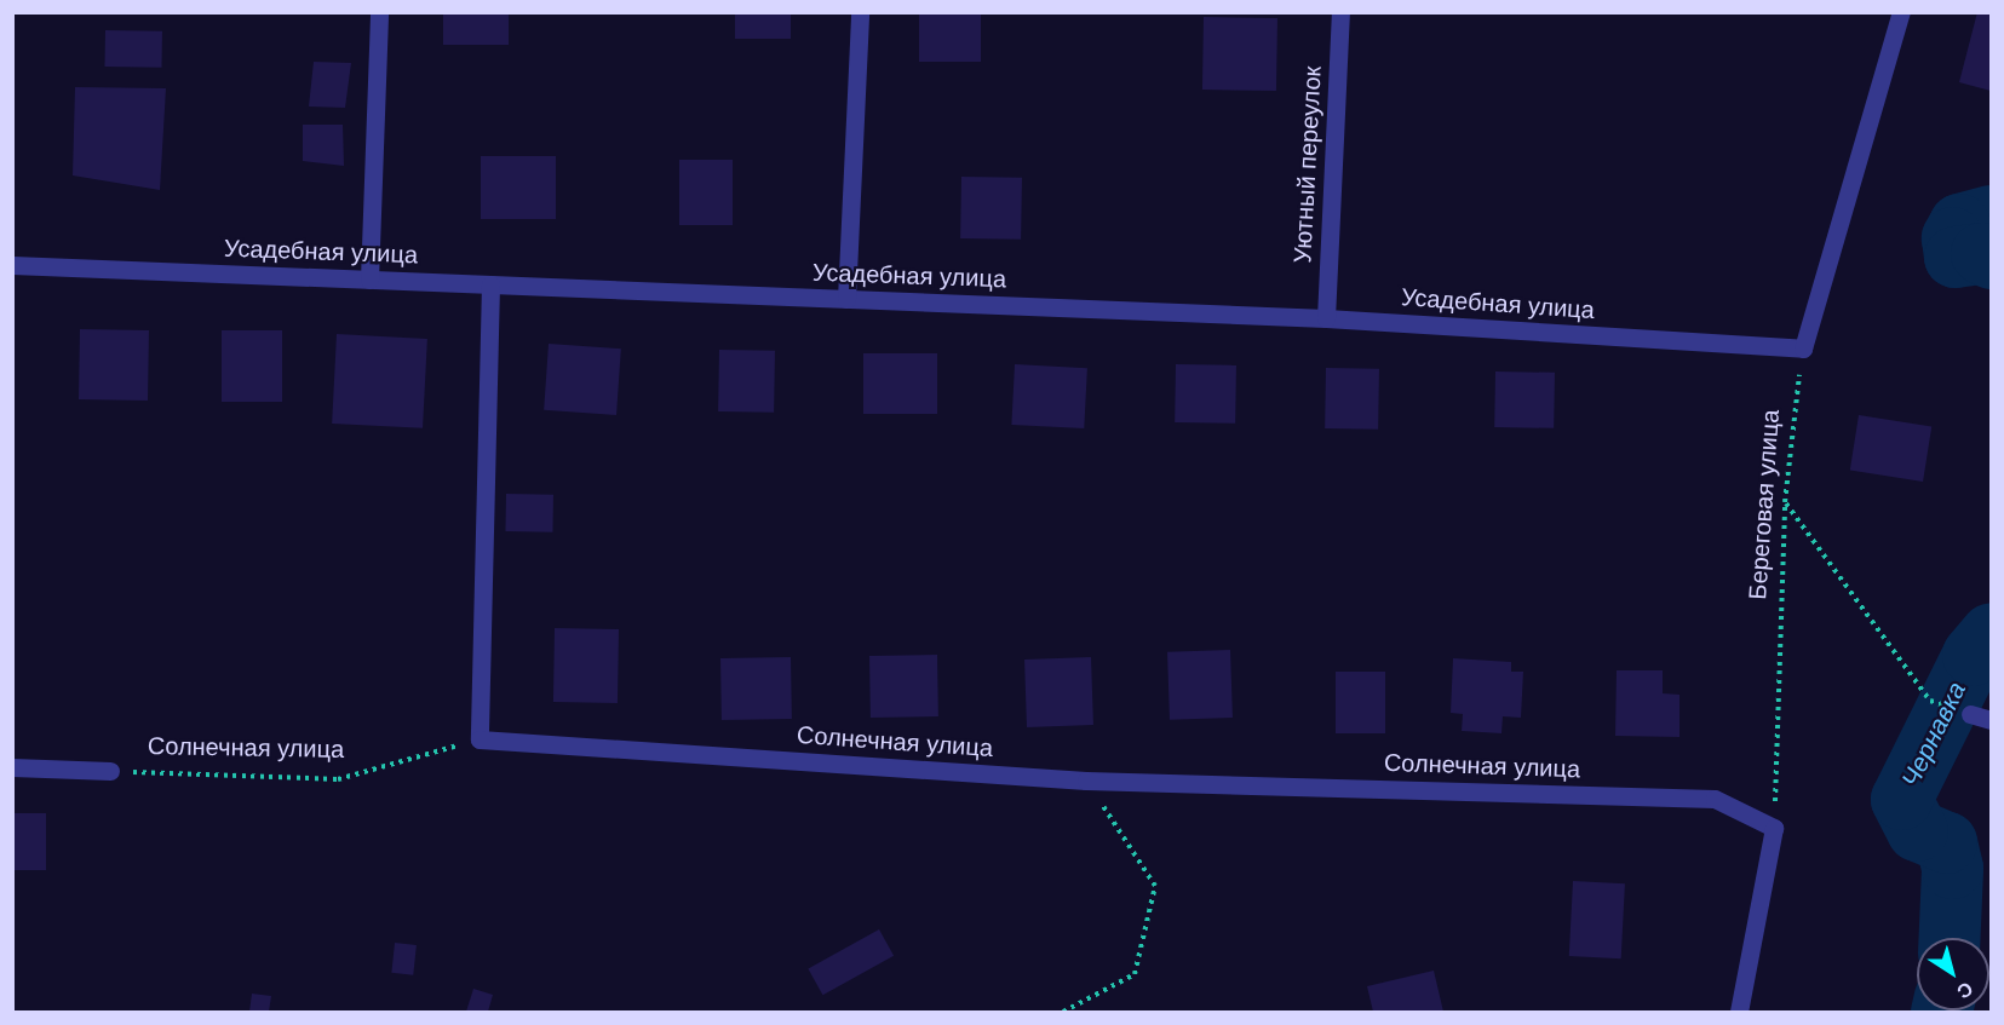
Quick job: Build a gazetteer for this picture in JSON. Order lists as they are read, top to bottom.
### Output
{
  "streets": {
    "street": ["Уютный переулок", "Усадебная улица", "Солнечная улица"],
    "path": ["Береговая улица"]
  },
  "crossings": [
    ["Уютный переулок", "Усадебная улица"],
    ["Усадебная улица", "Береговая улица"],
    ["Береговая улица", "Солнечная улица"]
  ],
  "water": ["Чернавка"],
  "north": "bottom right"
}
